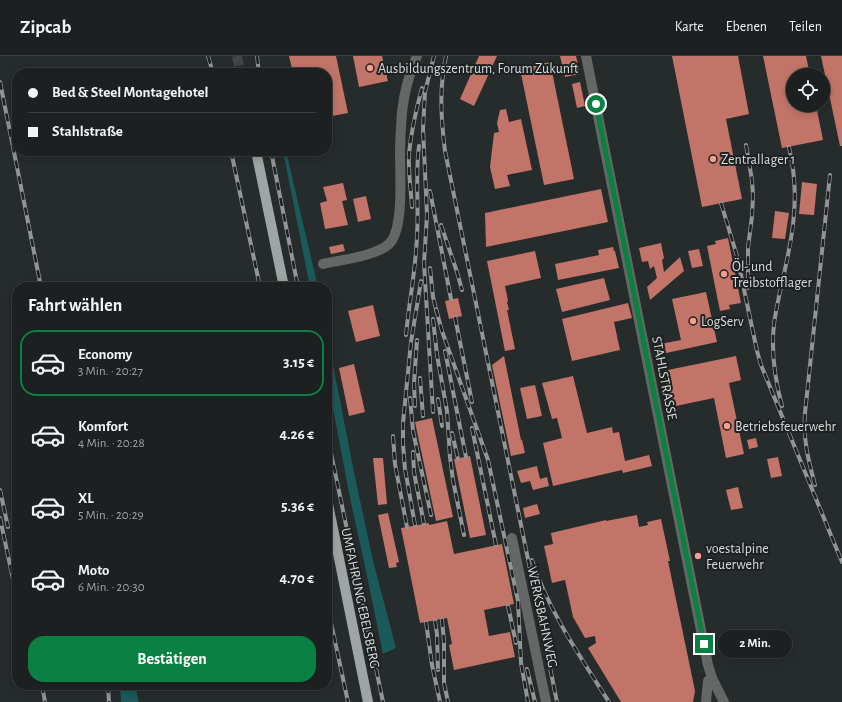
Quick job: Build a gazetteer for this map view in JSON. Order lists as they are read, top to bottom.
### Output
{
  "streets": {
    "main road": ["UMFAHRUNG EBELSBERG"],
    "street": ["STAHLSTRASSE", "WERKSBAHNWEG"]
  },
  "places": [
    "Ausbildungszentrum, Forum Zukunft",
    "Zentrallager 1",
    "Öl- und Treibstofflager",
    "LogServ",
    "Betriebsfeuerwehr",
    "voestalpine Feuerwehr"
  ],
  "page": {
    "header": "Zipcab",
    "nav": ["Karte", "Ebenen", "Teilen"],
    "banner": ["Bed & Steel Montagehotel", "Stahlstraße"],
    "heading": "Fahrt wählen",
    "list": [
      {
        "name": "Economy",
        "note": "3 Min. · 20:27",
        "value": "3.15 €"
      },
      {
        "name": "Komfort",
        "note": "4 Min. · 20:28",
        "value": "4.26 €"
      },
      {
        "name": "XL",
        "note": "5 Min. · 20:29",
        "value": "5.36 €"
      },
      {
        "name": "Moto",
        "note": "6 Min. · 20:30",
        "value": "4.70 €"
      }
    ],
    "buttons": "Bestätigen",
    "bubble": "2 Min."
  }
}
